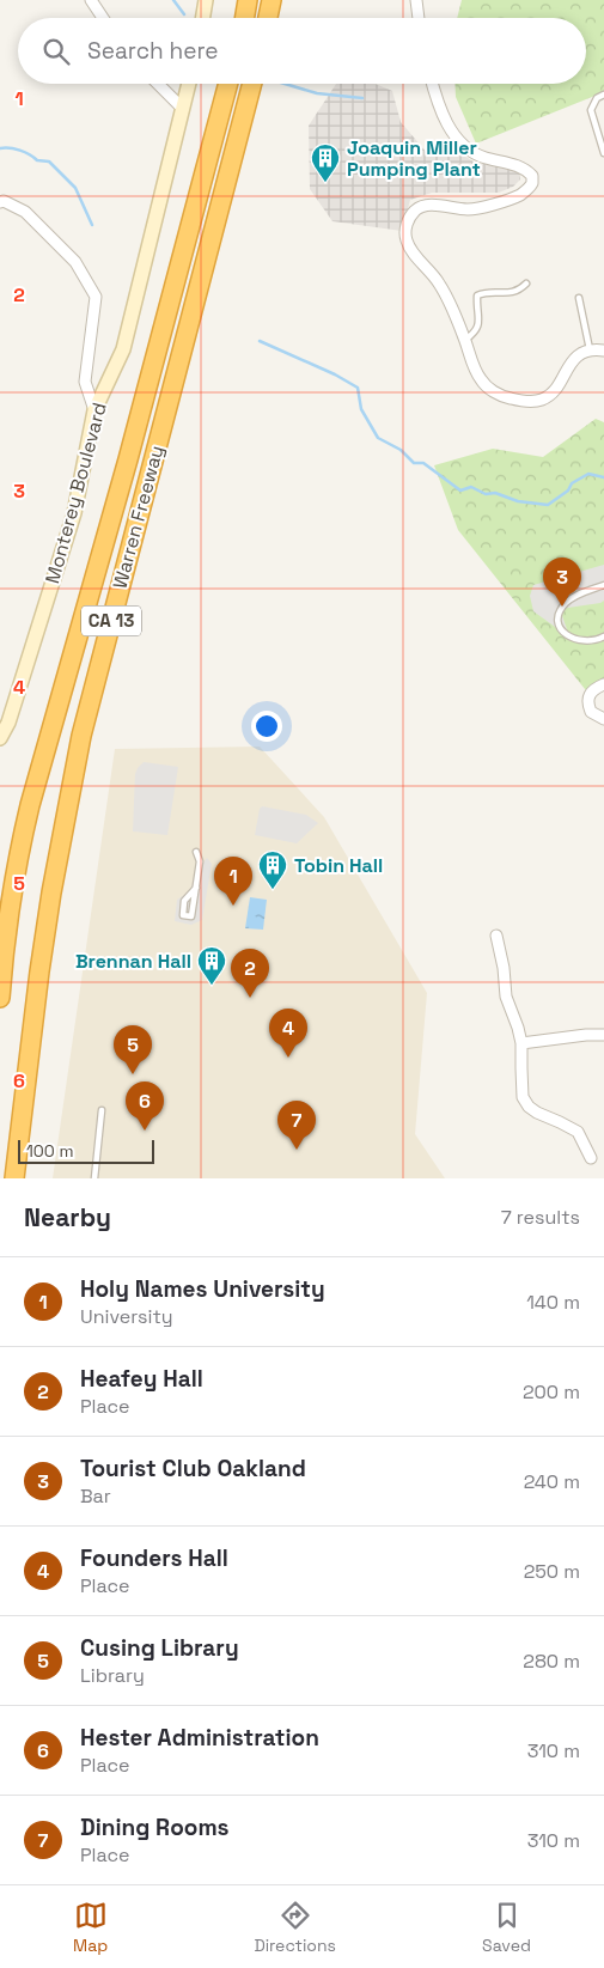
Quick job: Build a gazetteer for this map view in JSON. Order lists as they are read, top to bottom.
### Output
{
  "streets": {
    "highway": ["Warren Freeway", "CA 13"],
    "street": ["Monterey Boulevard"]
  },
  "places": {
    "building": ["Joaquin Miller Pumping Plant", "Tobin Hall", "Brennan Hall"]
  },
  "scale_bar": "100 m",
  "page": {
    "search": "Search here",
    "pins": [
      "3",
      "1",
      "2",
      "4",
      "5",
      "6",
      "7"
    ],
    "scale": "100 m",
    "heading": ["Nearby", "7 results"],
    "list": [
      {
        "mark": "1",
        "name": "Holy Names University",
        "note": "University",
        "value": "140 m"
      },
      {
        "mark": "2",
        "name": "Heafey Hall",
        "note": "Place",
        "value": "200 m"
      },
      {
        "mark": "3",
        "name": "Tourist Club Oakland",
        "note": "Bar",
        "value": "240 m"
      },
      {
        "mark": "4",
        "name": "Founders Hall",
        "note": "Place",
        "value": "250 m"
      },
      {
        "mark": "5",
        "name": "Cusing Library",
        "note": "Library",
        "value": "280 m"
      },
      {
        "mark": "6",
        "name": "Hester Administration",
        "note": "Place",
        "value": "310 m"
      },
      {
        "mark": "7",
        "name": "Dining Rooms",
        "note": "Place",
        "value": "310 m"
      }
    ],
    "nav": ["Map", "Directions", "Saved"]
  },
  "grid": {
    "rows": [
      "1",
      "2",
      "3",
      "4",
      "5",
      "6"
    ]
  }
}
